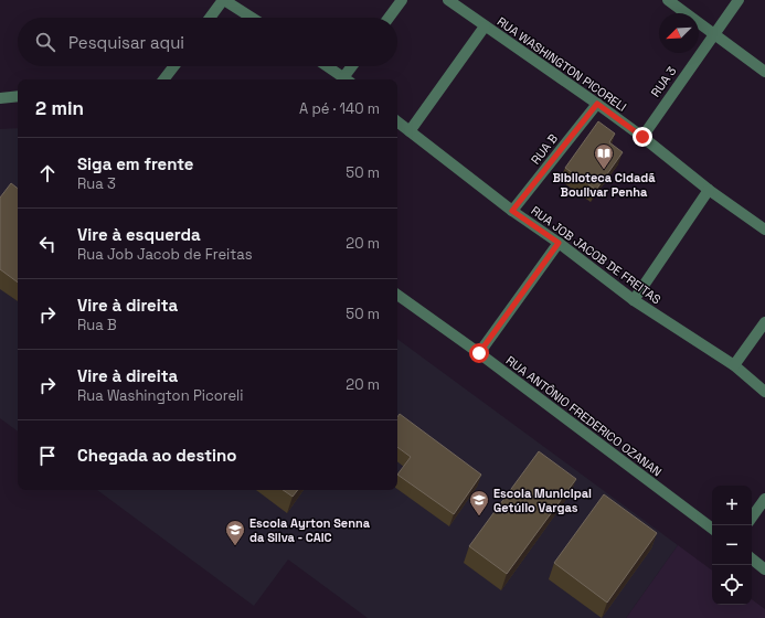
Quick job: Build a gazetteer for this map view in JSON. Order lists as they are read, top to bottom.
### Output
{
  "streets": {
    "street": [
      "RUA WASHINGTON PICORELI",
      "RUA 3",
      "RUA B",
      "RUA JOB JACOB DE FREITAS",
      "RUA ANTÔNIO FREDERICO OZANAN"
    ]
  },
  "crossings": [
    ["RUA WASHINGTON PICORELI", "RUA 3"],
    ["RUA WASHINGTON PICORELI", "RUA B"],
    ["RUA B", "RUA JOB JACOB DE FREITAS"]
  ],
  "places": {
    "library": ["Biblioteca Cidadã Boulivar Penha"],
    "school or university": ["Escola Municipal Getúlio Vargas", "Escola Ayrton Senna da Silva - CAIC"]
  },
  "north": "bottom left",
  "page": {
    "search": "Pesquisar aqui",
    "heading": ["2 min", "A pé · 140 m"],
    "list": [
      ["Siga em frente", "Rua 3", "50 m"],
      ["Vire à esquerda", "Rua Job Jacob de Freitas", "20 m"],
      ["Vire à direita", "Rua B", "50 m"],
      ["Vire à direita", "Rua Washington Picoreli", "20 m"],
      "Chegada ao destino"
    ],
    "map_buttons": ["+", "−"]
  }
}
